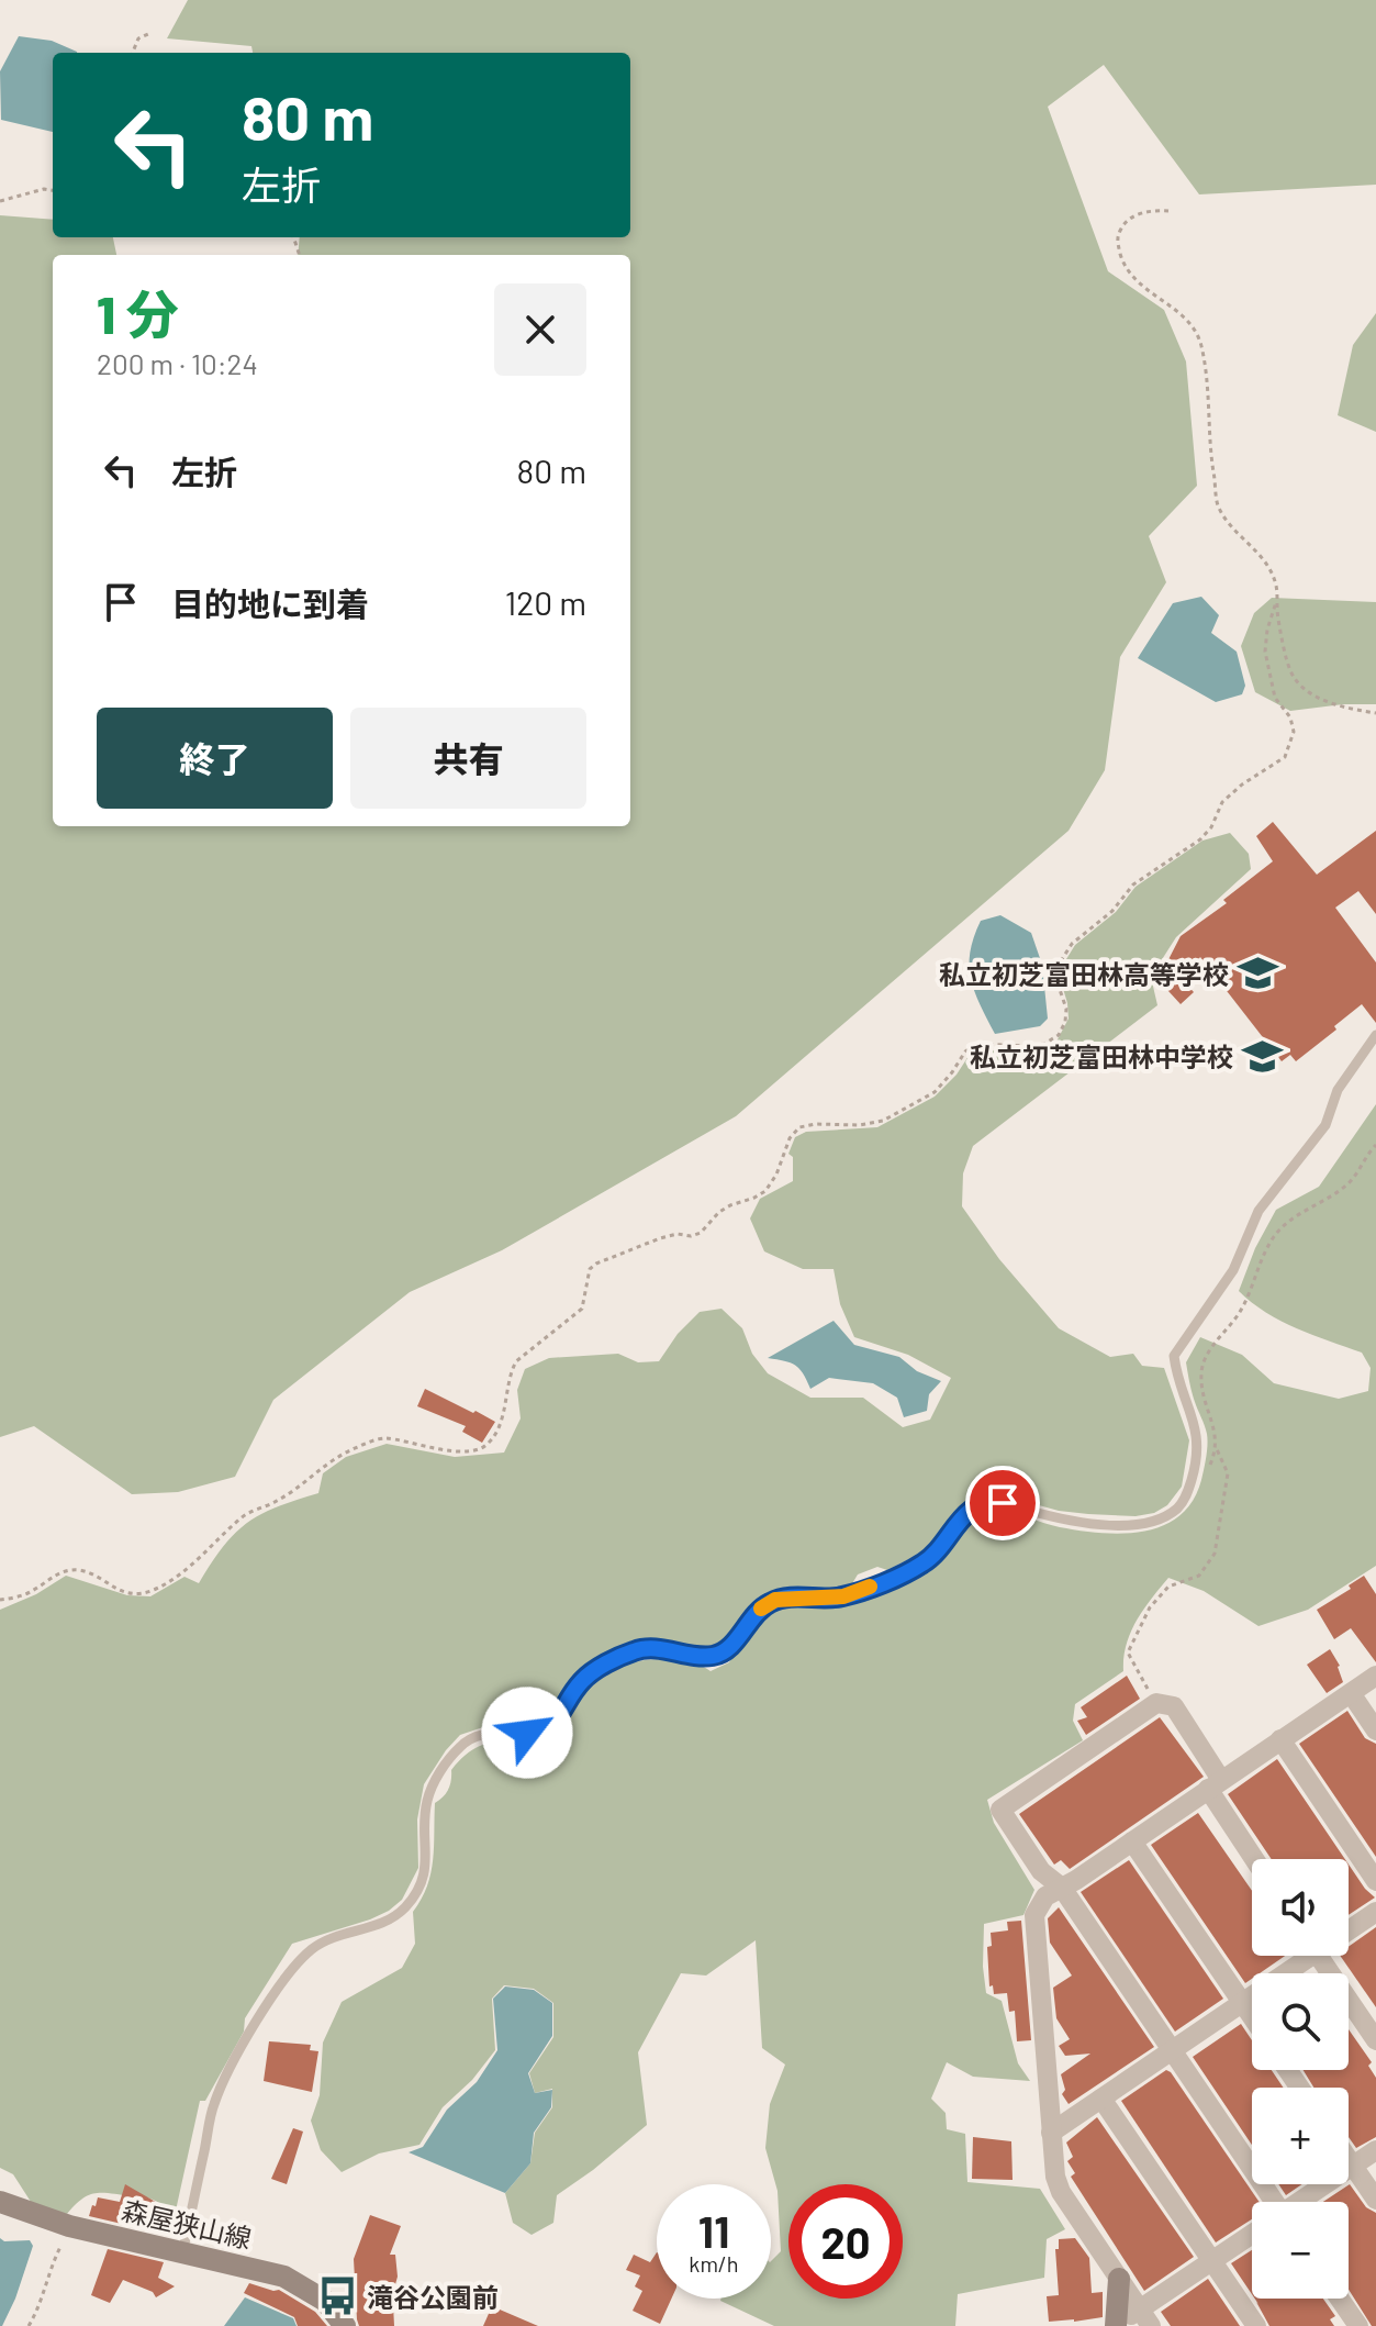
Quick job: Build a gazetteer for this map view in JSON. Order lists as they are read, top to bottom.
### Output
{
  "streets": {
    "main road": ["森屋狭山線"]
  },
  "places": {
    "school or university": ["私立初芝富田林高等学校", "私立初芝富田林中学校"],
    "bus stop": ["滝谷公園前"]
  },
  "page": {
    "turn": ["80 m", "左折"],
    "heading": ["1 分", "200 m · 10:24"],
    "list": [
      {
        "name": "左折",
        "value": "80 m"
      },
      {
        "name": "目的地に到着",
        "value": "120 m"
      }
    ],
    "buttons": ["終了", "共有"],
    "map_buttons": ["+", "−"],
    "speed": "11 km/h",
    "limit": "20"
  }
}
